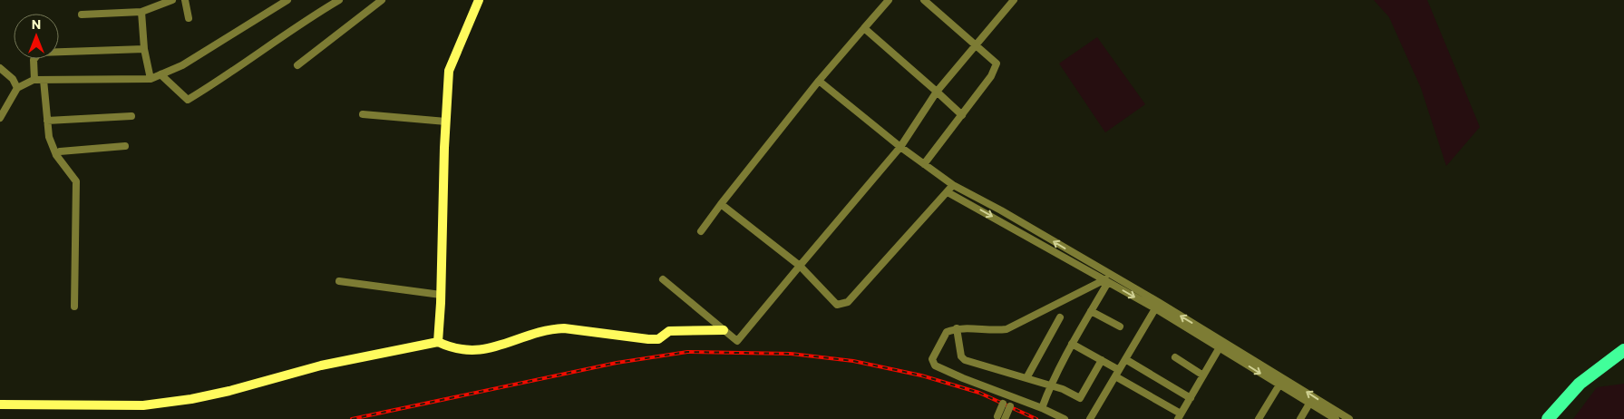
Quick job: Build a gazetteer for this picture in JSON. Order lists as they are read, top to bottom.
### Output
{
  "north": "top"
}
